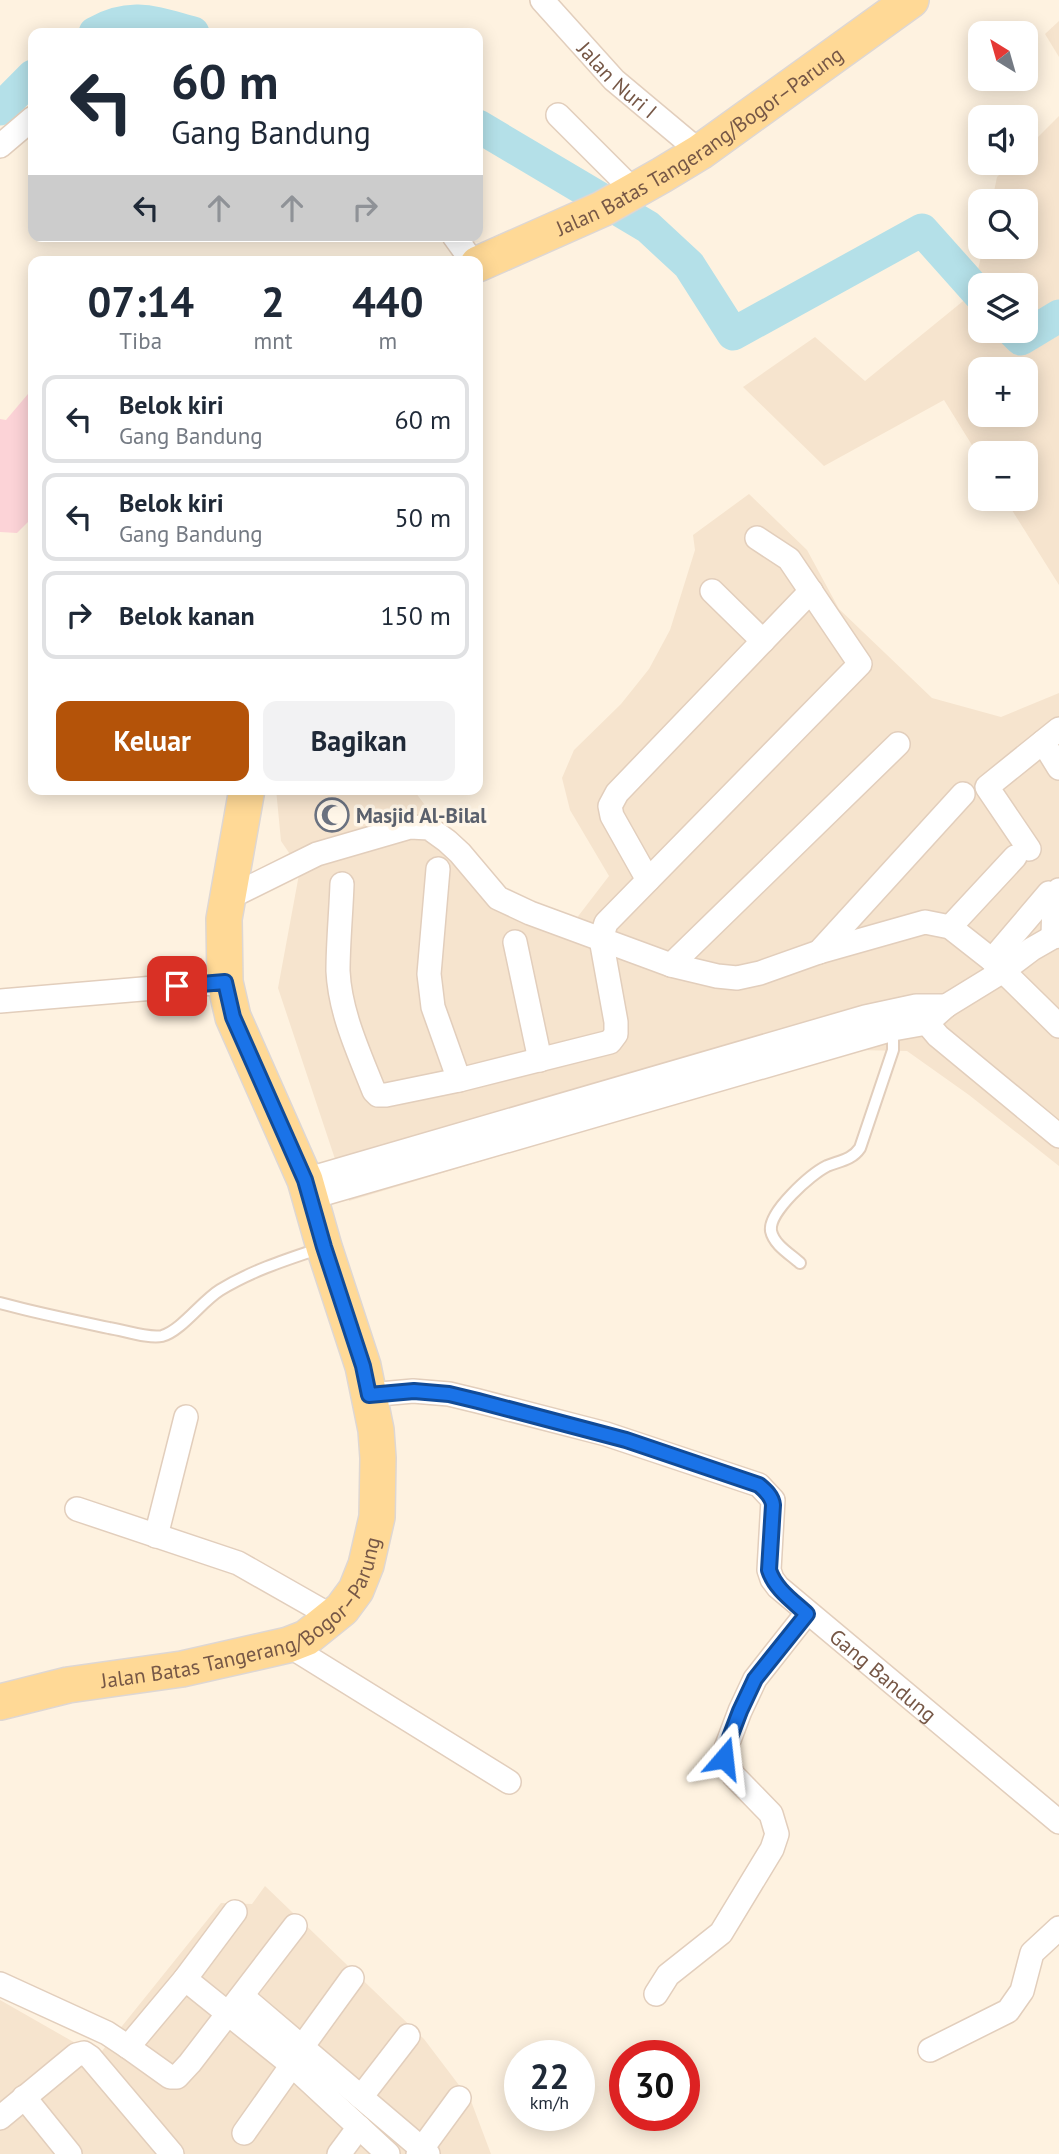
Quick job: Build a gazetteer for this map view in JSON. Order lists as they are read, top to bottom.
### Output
{
  "streets": {
    "main road": ["Jalan Batas Tangerang/Bogor–Parung"],
    "street": ["Jalan Nuri I", "Gang Bandung"]
  },
  "crossings": [
    ["Jalan Nuri I", "Jalan Batas Tangerang/Bogor–Parung"],
    ["Jalan Batas Tangerang/Bogor–Parung", "Gang Bandung"]
  ],
  "places": {
    "mosque": ["Masjid Al-Bilal"]
  },
  "north": "top left",
  "page": {
    "map_buttons": ["+", "−"],
    "turn": ["60 m", "Gang Bandung"],
    "eta": [
      "07:14",
      "Tiba",
      "2",
      "mnt",
      "440",
      "m"
    ],
    "list": [
      {
        "name": "Belok kiri",
        "note": "Gang Bandung",
        "value": "60 m"
      },
      {
        "name": "Belok kiri",
        "note": "Gang Bandung",
        "value": "50 m"
      },
      {
        "name": "Belok kanan",
        "value": "150 m"
      }
    ],
    "buttons": ["Keluar", "Bagikan"],
    "speed": "22 km/h",
    "limit": "30"
  }
}
